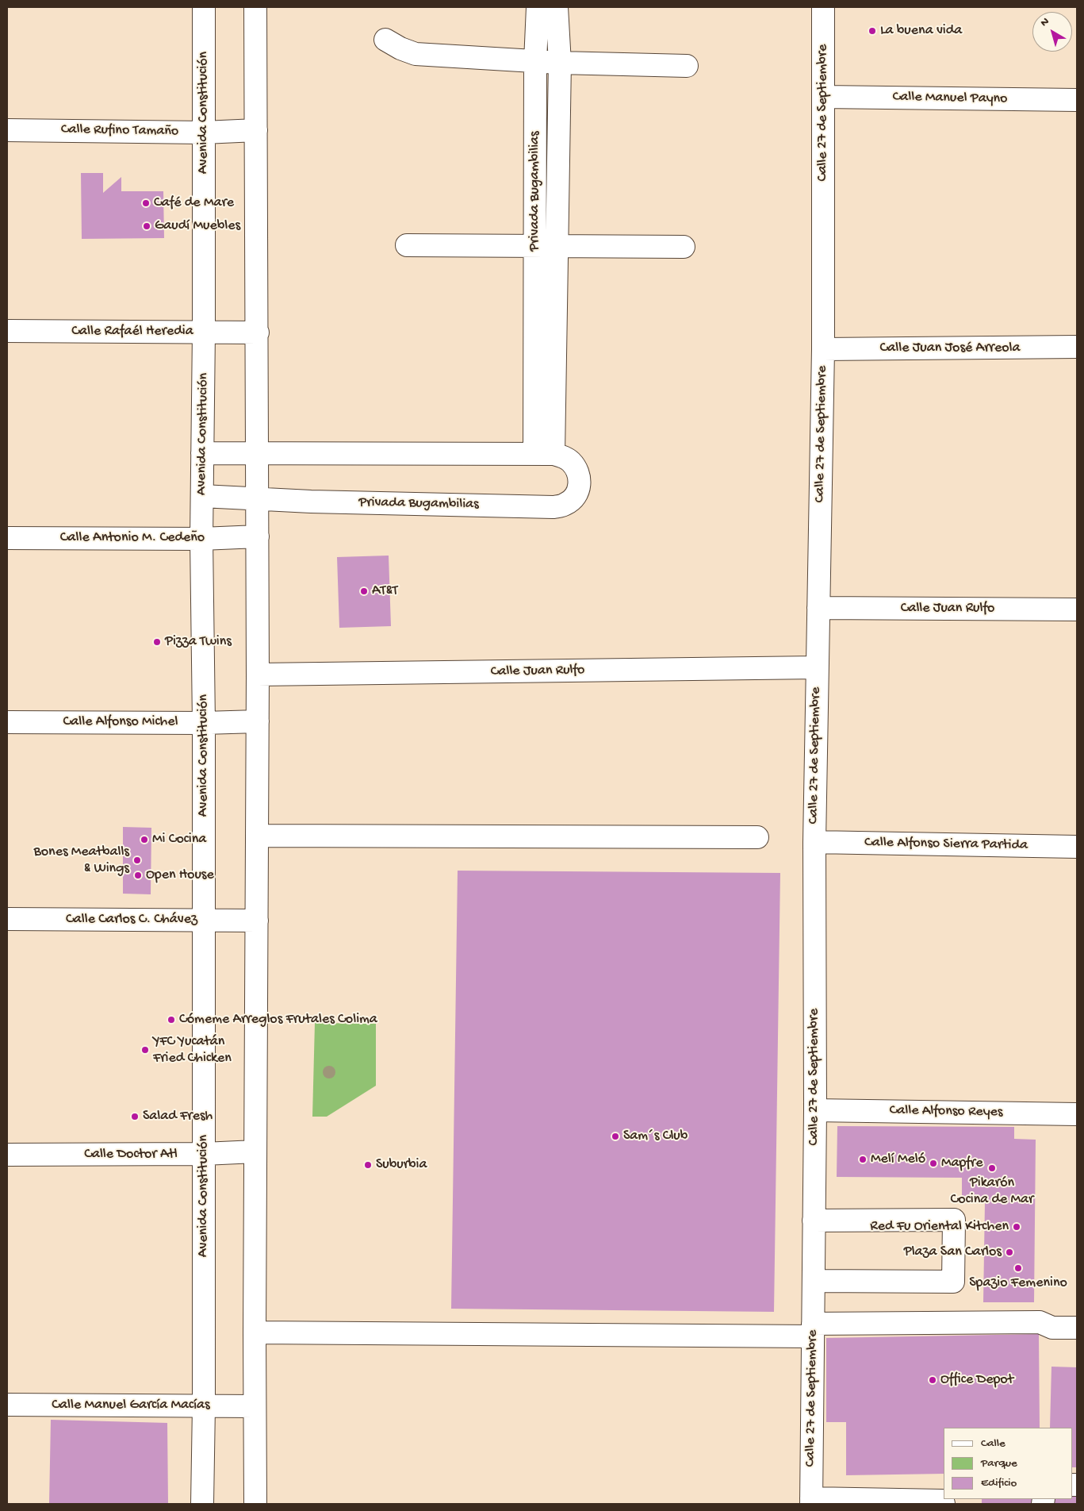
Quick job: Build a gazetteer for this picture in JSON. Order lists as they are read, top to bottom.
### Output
{
  "streets": {
    "street": [
      "Calle Manuel Payno",
      "Avenida Constitución",
      "Calle 27 de Septiembre",
      "Calle Rufino Tamaño",
      "Privada Bugambilias",
      "Calle Rafaél Heredia",
      "Calle Juan José Arreola",
      "Calle Antonio M. Cedeño",
      "Calle Juan Rulfo",
      "Calle Alfonso Michel",
      "Calle Alfonso Sierra Partida",
      "Calle Carlos C. Chávez",
      "Calle Alfonso Reyes",
      "Calle Doctor Atl",
      "Calle Manuel García Macías"
    ]
  },
  "crossings": [
    ["Calle Manuel Payno", "Calle 27 de Septiembre"],
    ["Avenida Constitución", "Calle Rufino Tamaño"],
    ["Avenida Constitución", "Privada Bugambilias"],
    ["Avenida Constitución", "Calle Rafaél Heredia"],
    ["Avenida Constitución", "Calle Antonio M. Cedeño"],
    ["Avenida Constitución", "Calle Alfonso Michel"],
    ["Avenida Constitución", "Calle Carlos C. Chávez"],
    ["Avenida Constitución", "Calle Doctor Atl"],
    ["Avenida Constitución", "Calle Manuel García Macías"],
    ["Calle 27 de Septiembre", "Calle Juan José Arreola"],
    ["Calle 27 de Septiembre", "Calle Juan Rulfo"],
    ["Calle 27 de Septiembre", "Calle Alfonso Sierra Partida"],
    ["Calle 27 de Septiembre", "Calle Alfonso Reyes"]
  ],
  "places": [
    "La buena vida",
    "Café de Mare",
    "Gaudí Muebles",
    "AT&T",
    "Pizza Twins",
    "Mi Cocina",
    "Bones Meatballs & Wings",
    "Open House",
    "Cómeme Arreglos Frutales Colima",
    "YFC Yucatán Fried Chicken",
    "Salad Fresh",
    "Sam´s Club",
    "Melí Meló",
    "Mapfre",
    "Suburbia",
    "Pikarón Cocina de Mar",
    "Red Fu Oriental Kitchen",
    "Plaza San Carlos",
    "Spazio Femenino",
    "Office Depot"
  ],
  "legend": ["Calle", "Parque", "Edificio"],
  "north": "top left"
}
